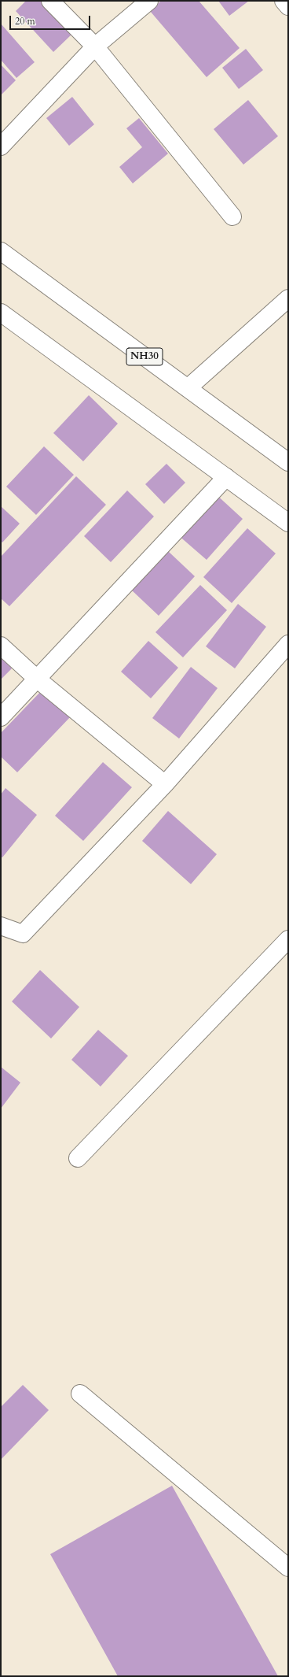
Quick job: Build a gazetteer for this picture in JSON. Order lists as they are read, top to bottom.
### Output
{
  "streets": {
    "main road": ["NH30"]
  },
  "scale_bar": "20 m"
}
